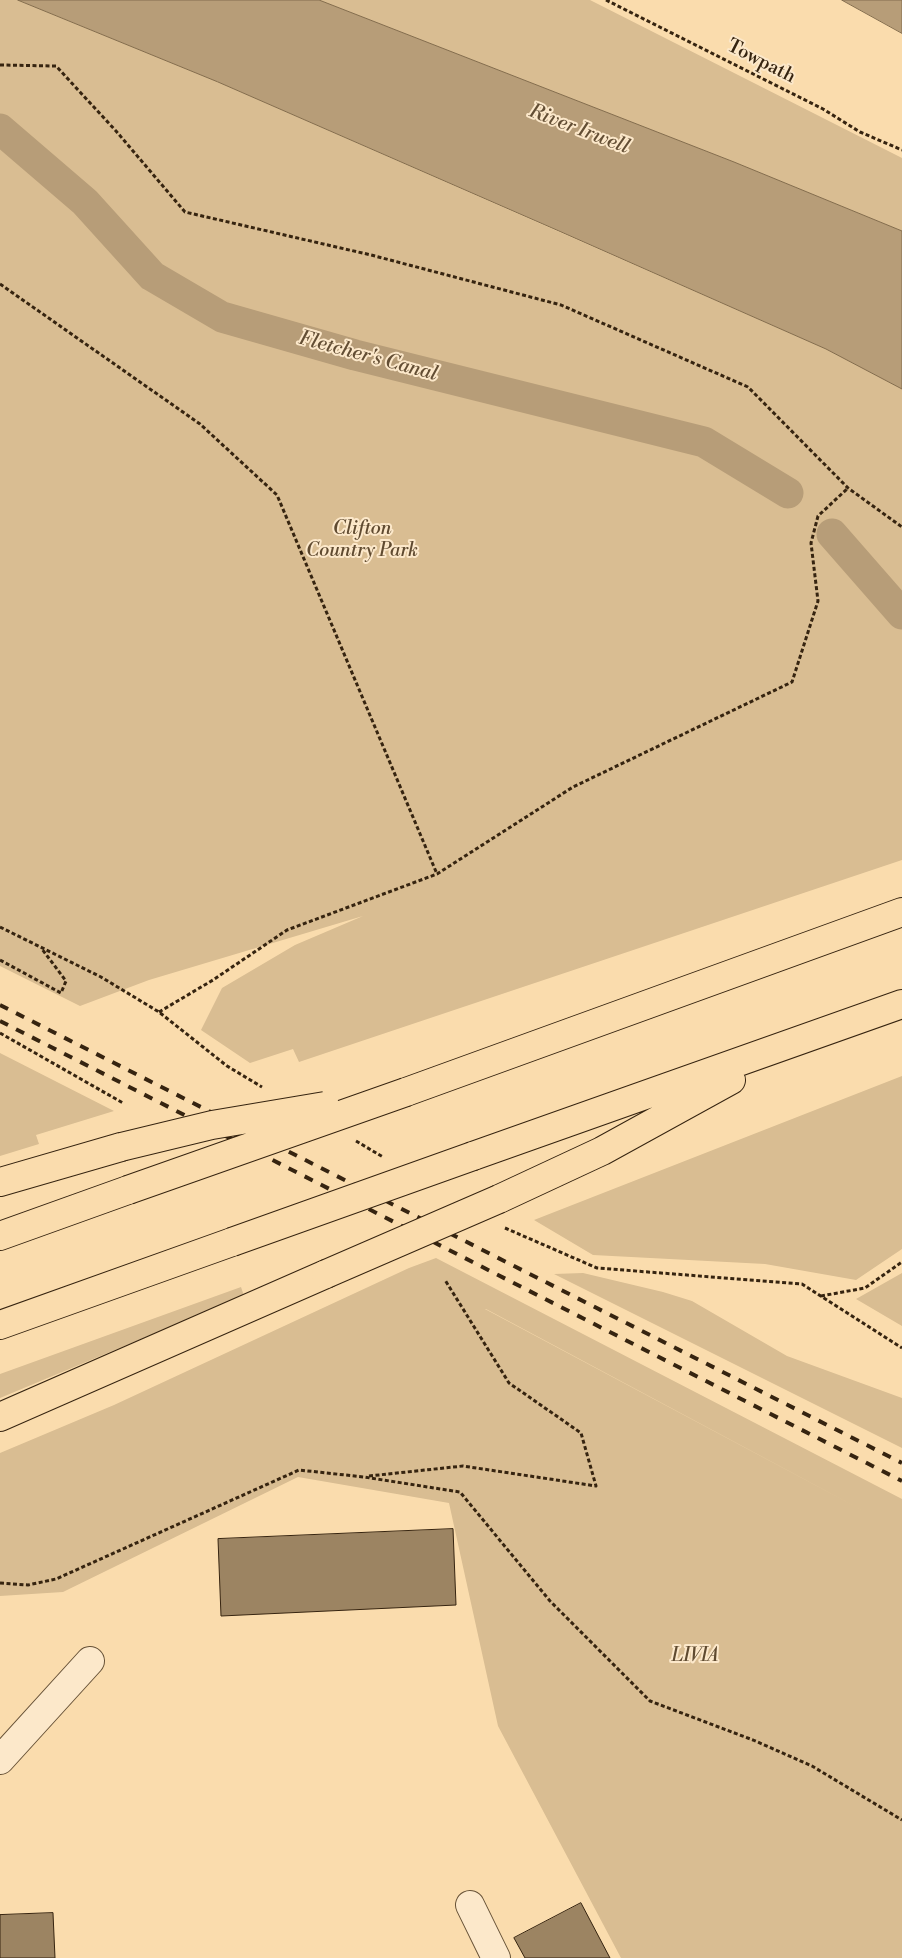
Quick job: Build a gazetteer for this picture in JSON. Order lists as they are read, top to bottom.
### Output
{
  "streets": {
    "path": ["Towpath"]
  },
  "water": ["River Irwell", "Fletcher's Canal"],
  "parks": ["Clifton Country Park", "LIVIA"]
}
